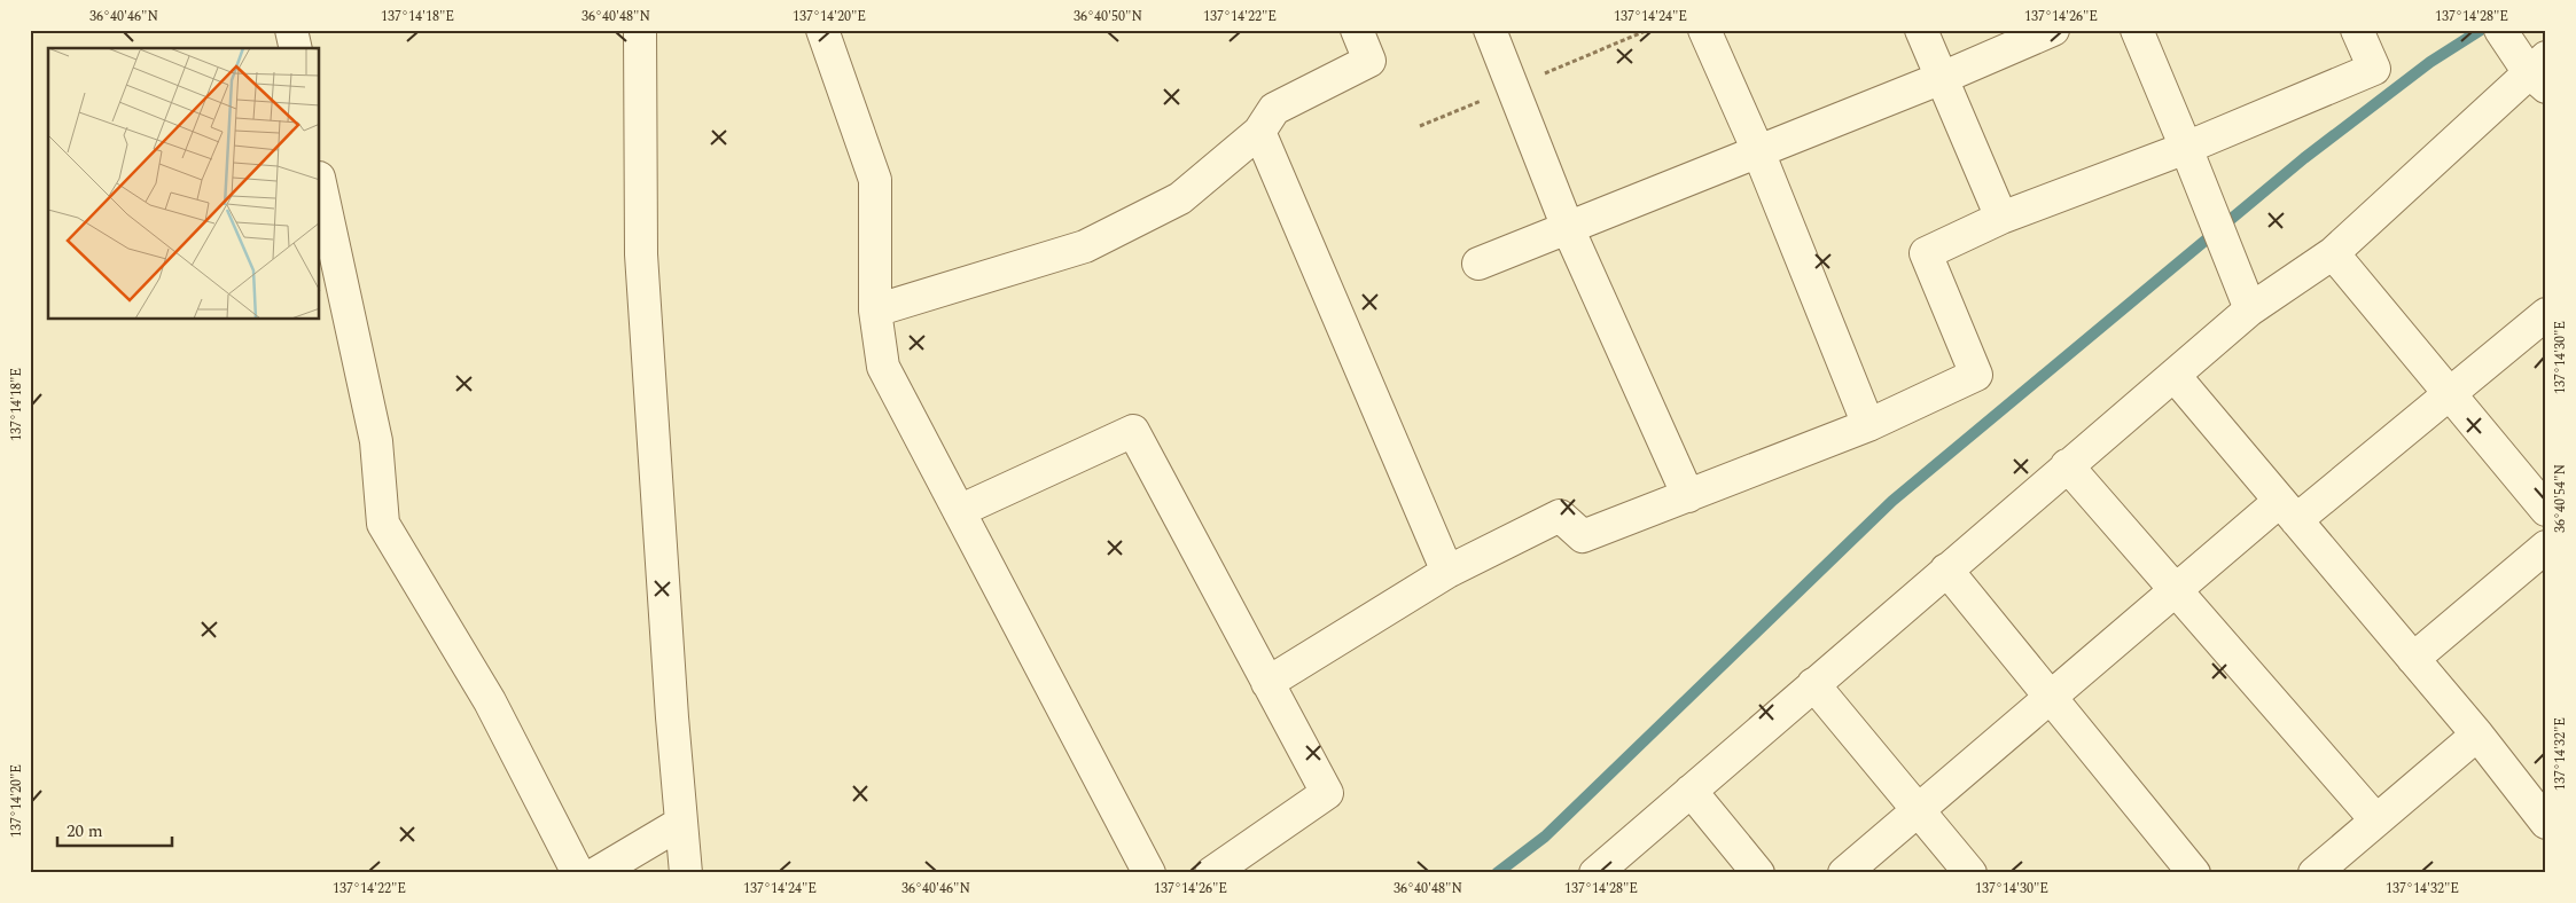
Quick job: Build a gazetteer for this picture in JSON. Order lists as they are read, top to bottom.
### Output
{
  "scale_bar": "20 m",
  "coordinates": [
    "36°40'46\"N",
    "137°14'18\"E",
    "36°40'48\"N",
    "137°14'20\"E",
    "36°40'50\"N",
    "137°14'22\"E",
    "137°14'24\"E",
    "137°14'26\"E",
    "137°14'28\"E",
    "137°14'30\"E",
    "36°40'54\"N",
    "137°14'32\"E"
  ]
}
